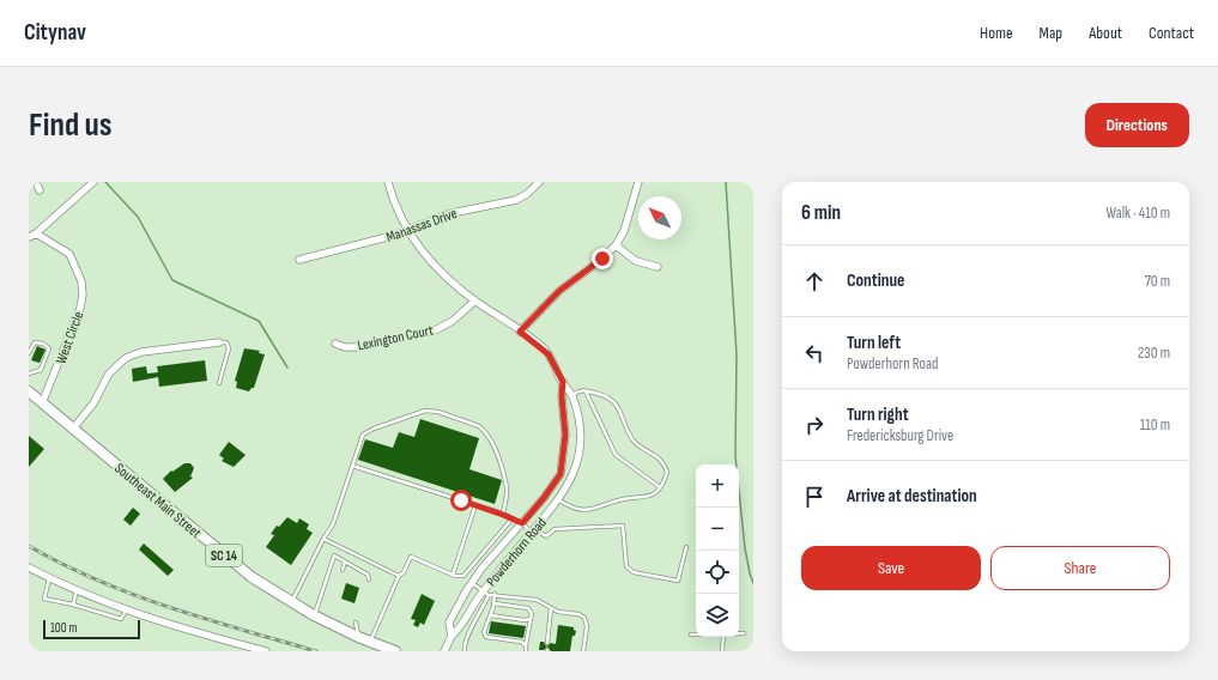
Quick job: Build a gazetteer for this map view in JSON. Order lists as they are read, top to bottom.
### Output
{
  "streets": {
    "main road": ["Southeast Main Street", "SC 14"],
    "street": [
      "Manassas Drive",
      "West Circle",
      "Lexington Court",
      "Powderhorn Road"
    ]
  },
  "crossings": [
    ["Manassas Drive", "Powderhorn Road"],
    ["West Circle", "Southeast Main Street"],
    ["Lexington Court", "Powderhorn Road"]
  ],
  "scale_bar": "100 m",
  "north": "top left",
  "page": {
    "header": "Citynav",
    "nav": [
      "Home",
      "Map",
      "About",
      "Contact"
    ],
    "buttons": [
      "Directions",
      ["Save", "Share"]
    ],
    "title": "Find us",
    "heading": ["6 min", "Walk · 410 m"],
    "list": [
      ["Continue", "70 m"],
      ["Turn left", "Powderhorn Road", "230 m"],
      ["Turn right", "Fredericksburg Drive", "110 m"],
      "Arrive at destination"
    ],
    "map_buttons": ["+", "−"],
    "scale": "100 m"
  }
}
